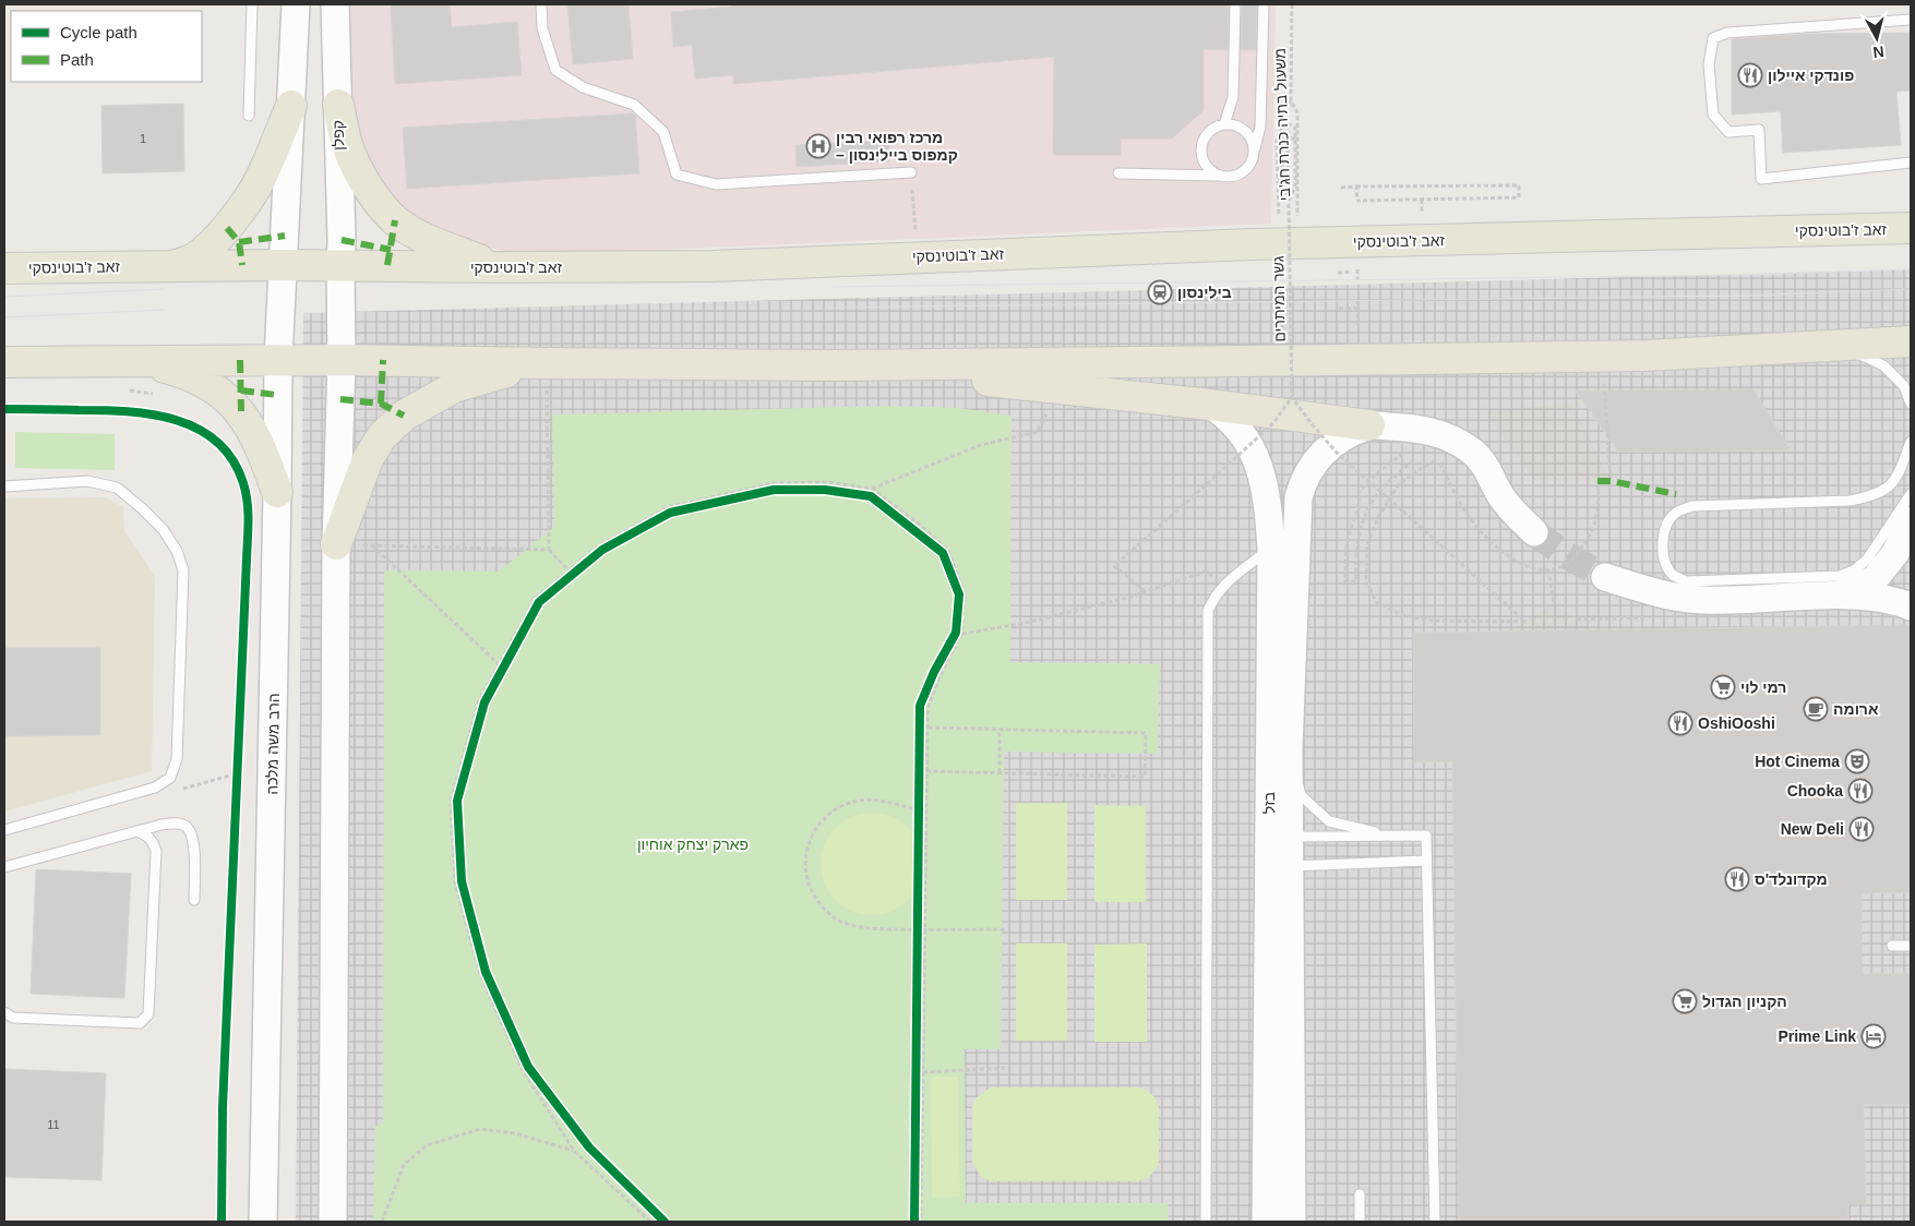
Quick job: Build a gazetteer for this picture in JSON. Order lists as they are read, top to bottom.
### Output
{
  "streets": {
    "main road": ["זאב ז'בוטינסקי"],
    "street": ["קפלן", "הרב משה מלכה", "בזל"],
    "path": ["משעול בתיה כנרת חג'בי", "גשר המיתרים"]
  },
  "crossings": [
    ["משעול בתיה כנרת חג'בי", "זאב ז'בוטינסקי"],
    ["משעול בתיה כנרת חג'בי", "גשר המיתרים"],
    ["קפלן", "זאב ז'בוטינסקי"],
    ["זאב ז'בוטינסקי", "הרב משה מלכה"]
  ],
  "parks": ["פארק יצחק אוחיון"],
  "places": {
    "restaurant": [
      "פונדקי איילון",
      "OshiOoshi",
      "Chooka",
      "New Deli",
      "מקדונלד'ס"
    ],
    "hospital": ["מרכז רפואי רבין – קמפוס ביילינסון"],
    "station": ["בילינסון"],
    "supermarket": ["רמי לוי", "הקניון הגדול"],
    "cafe": ["ארומה"],
    "theatre": ["Hot Cinema"],
    "hotel": ["Prime Link"]
  },
  "house_numbers": ["1", "11"],
  "legend": ["Cycle path", "Path"],
  "north": "bottom"
}
